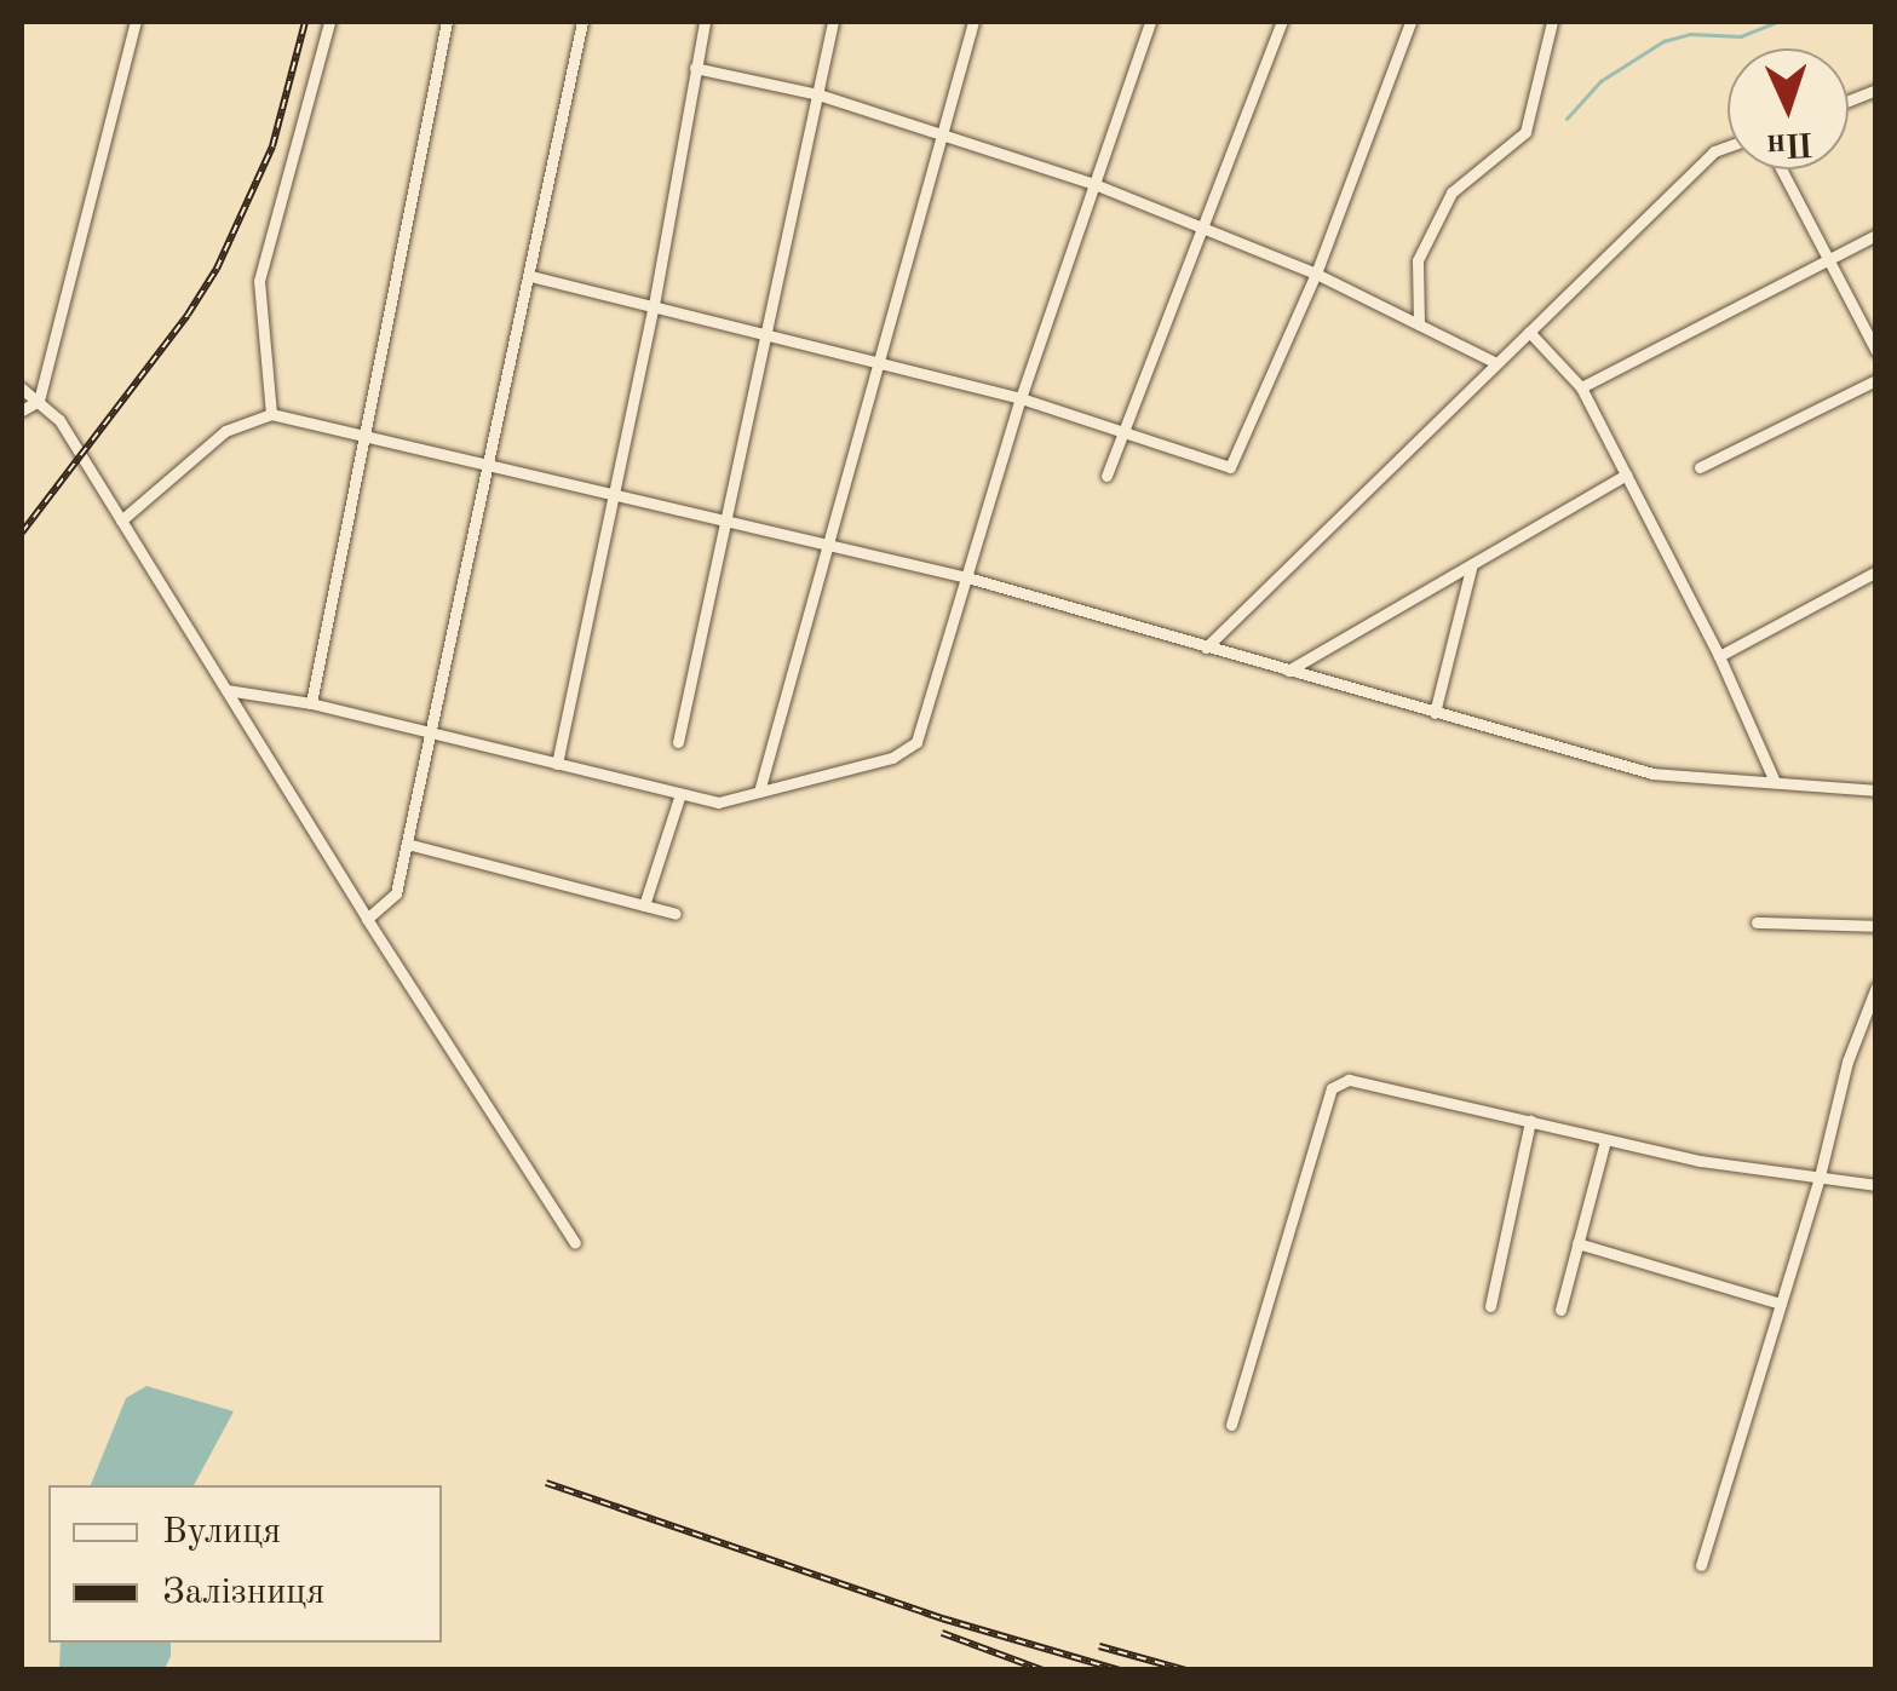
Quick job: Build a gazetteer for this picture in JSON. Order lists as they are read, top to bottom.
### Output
{
  "legend": ["Вулиця", "Залізниця"],
  "north": "bottom"
}
